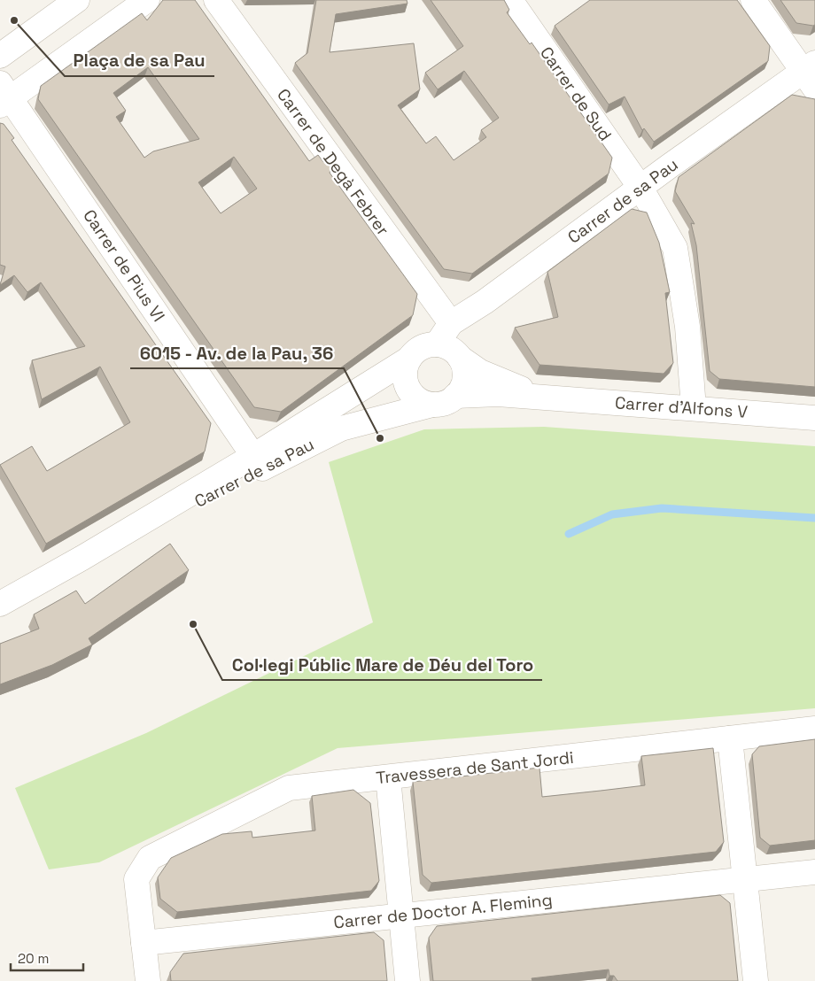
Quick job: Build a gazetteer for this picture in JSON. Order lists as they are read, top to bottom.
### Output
{
  "streets": {
    "street": [
      "Carrer de Sud",
      "Carrer de Degà Febrer",
      "Carrer de sa Pau",
      "Carrer de Pius VI",
      "Carrer d'Alfons V",
      "Travessera de Sant Jordi",
      "Carrer de Doctor A. Fleming"
    ]
  },
  "crossings": [
    ["Carrer de Sud", "Carrer de sa Pau"],
    ["Carrer de Sud", "Carrer d'Alfons V"],
    ["Carrer de Degà Febrer", "Carrer de sa Pau"],
    ["Carrer de sa Pau", "Carrer de Pius VI"],
    ["Carrer de sa Pau", "Carrer d'Alfons V"],
    ["Travessera de Sant Jordi", "Carrer de Doctor A. Fleming"]
  ],
  "places": ["Plaça de sa Pau", "6015 - Av. de la Pau, 36", "Col·legi Públic Mare de Déu del Toro"],
  "scale_bar": "20 m"
}
